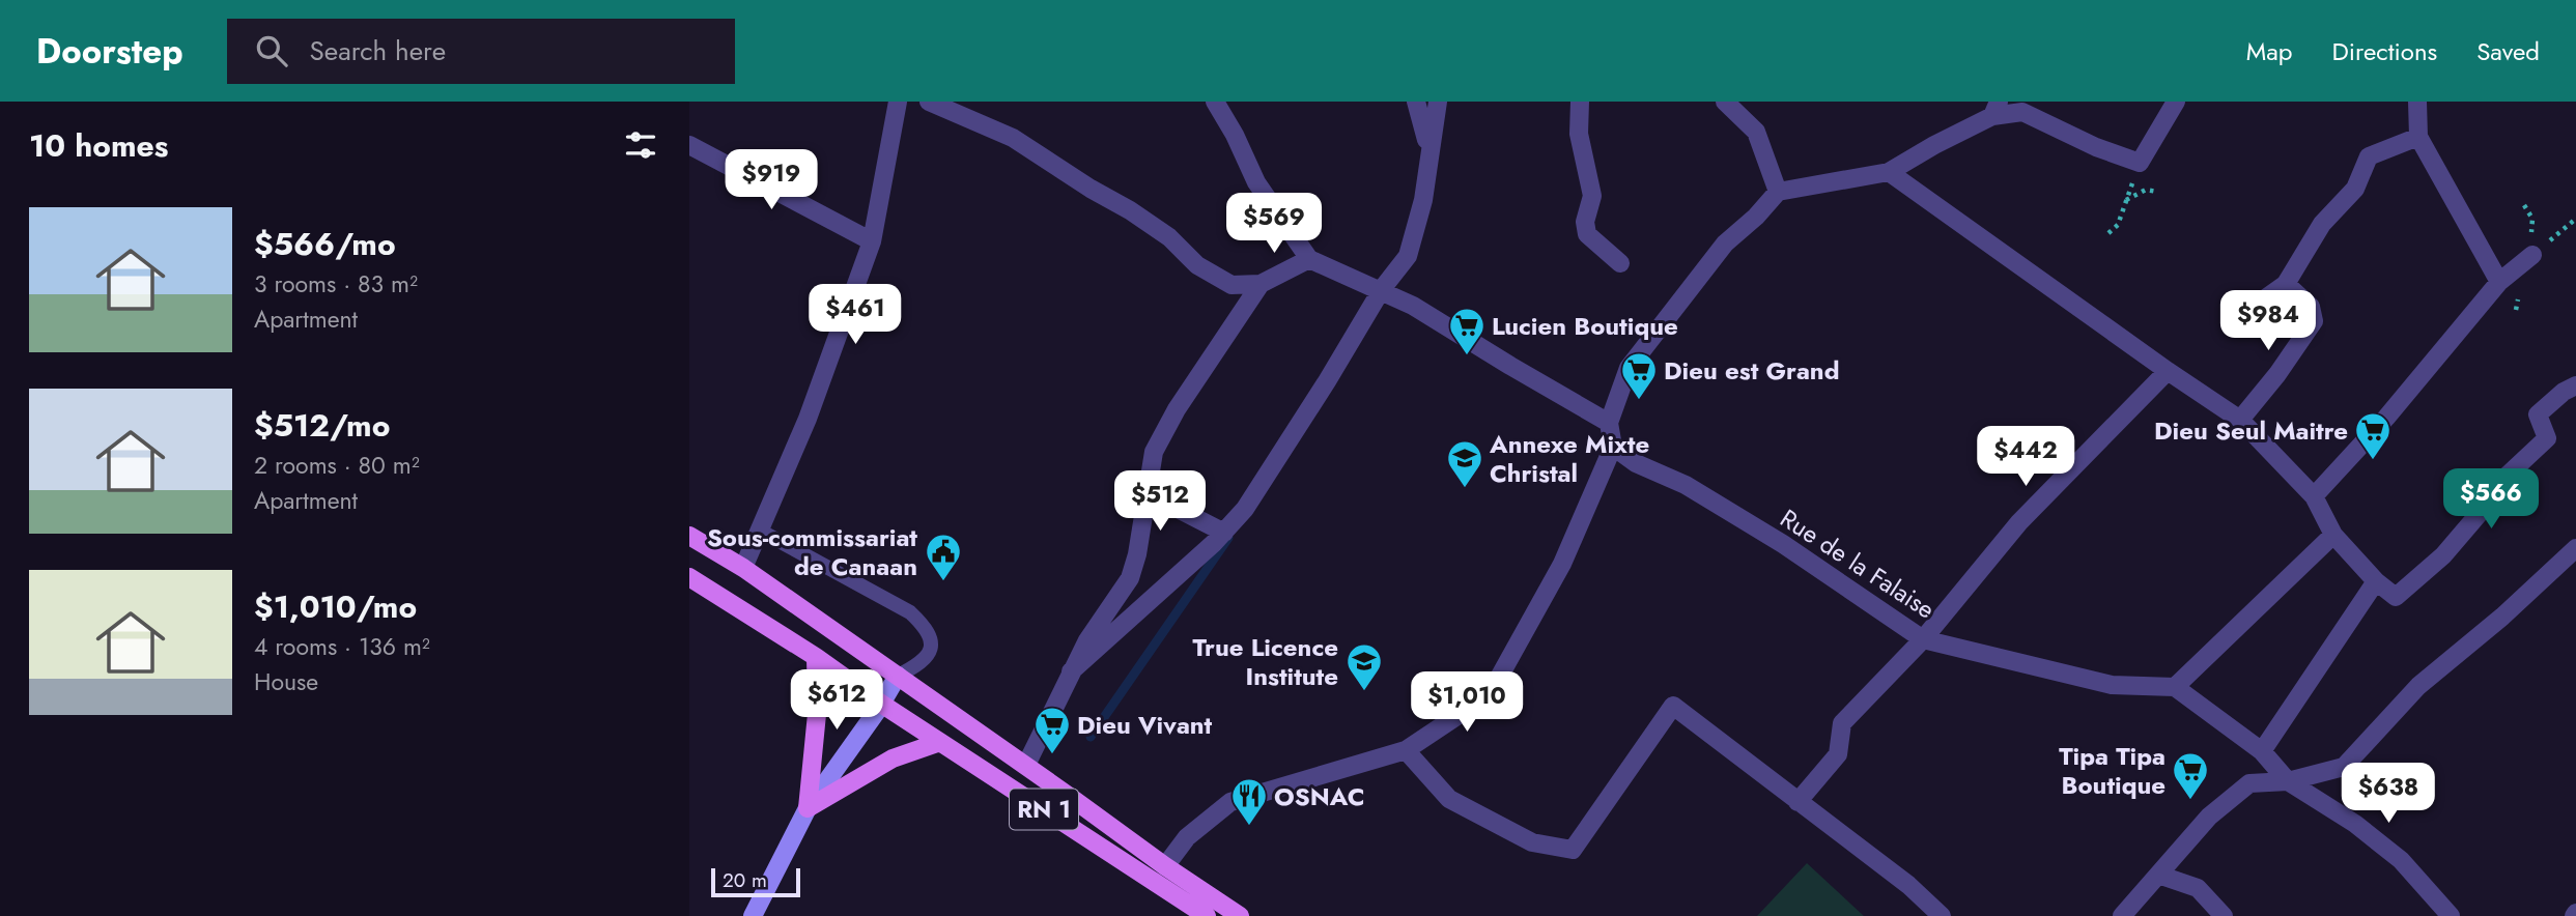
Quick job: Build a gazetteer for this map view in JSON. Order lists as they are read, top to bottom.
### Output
{
  "streets": {
    "main road": ["RN 1"],
    "street": ["Rue de la Falaise"]
  },
  "places": {
    "supermarket": [
      "Lucien Boutique",
      "Dieu est Grand",
      "Dieu Seul Maitre",
      "Dieu Vivant",
      "Tipa Tipa Boutique"
    ],
    "school or university": ["Annexe Mixte Christal", "True Licence Institute"],
    "public building": ["Sous-commissariat de Canaan"],
    "restaurant": ["OSNAC"]
  },
  "scale_bar": "20 m",
  "page": {
    "header": "Doorstep",
    "search": "Search here",
    "nav": ["Map", "Directions", "Saved"],
    "heading": "10 homes",
    "price": [
      "$919",
      "$569",
      "$461",
      "$984",
      "$442",
      "$566",
      "$512",
      "$612",
      "$1,010",
      "$638"
    ],
    "list": [
      {
        "name": "$566/mo",
        "note": "3 rooms · 83 m² · Apartment"
      },
      {
        "name": "$512/mo",
        "note": "2 rooms · 80 m² · Apartment"
      },
      {
        "name": "$1,010/mo",
        "note": "4 rooms · 136 m² · House"
      }
    ],
    "scale": "20 m"
  }
}
